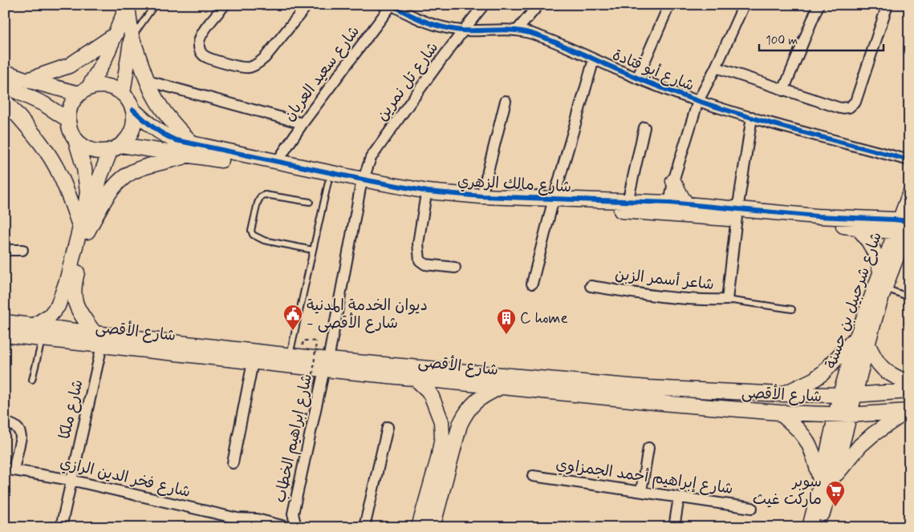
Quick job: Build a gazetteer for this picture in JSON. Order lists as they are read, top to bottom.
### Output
{
  "streets": {
    "street": [
      "شارع أبو قتادة",
      "شارع سعيد العريان",
      "شارع تل نمرين",
      "شارع مالك الزهري",
      "شاعر أسمر الزبن",
      "شارع شرحبيل بن حسنة",
      "شارع الأقصى",
      "شارع ملكا",
      "شارع إبراهيم الخطاب",
      "شارع إبراهيم أحمد الجمزاوي",
      "شارع فخر الدين الرازي"
    ]
  },
  "crossings": [
    ["شارع أبو قتادة", "شارع سعيد العريان"],
    ["شارع أبو قتادة", "شارع تل نمرين"],
    ["شارع أبو قتادة", "شاعر أسمر الزبن"],
    ["شارع سعيد العريان", "شارع مالك الزهري"],
    ["شارع تل نمرين", "شارع مالك الزهري"],
    ["شارع تل نمرين", "شارع الأقصى"],
    ["شارع تل نمرين", "شارع إبراهيم الخطاب"],
    ["شارع مالك الزهري", "شاعر أسمر الزبن"],
    ["شارع مالك الزهري", "شارع شرحبيل بن حسنة"],
    ["شارع شرحبيل بن حسنة", "شارع الأقصى"],
    ["شارع الأقصى", "شارع ملكا"],
    ["شارع الأقصى", "شارع إبراهيم الخطاب"],
    ["شارع ملكا", "شارع فخر الدين الرازي"],
    ["شارع إبراهيم الخطاب", "شارع فخر الدين الرازي"]
  ],
  "places": {
    "public building": ["ديوان الخدمة المدنية - شارع الأقصى"],
    "building": ["C home"],
    "supermarket": ["سوبر ماركت غيث"]
  },
  "scale_bar": "100 m"
}
